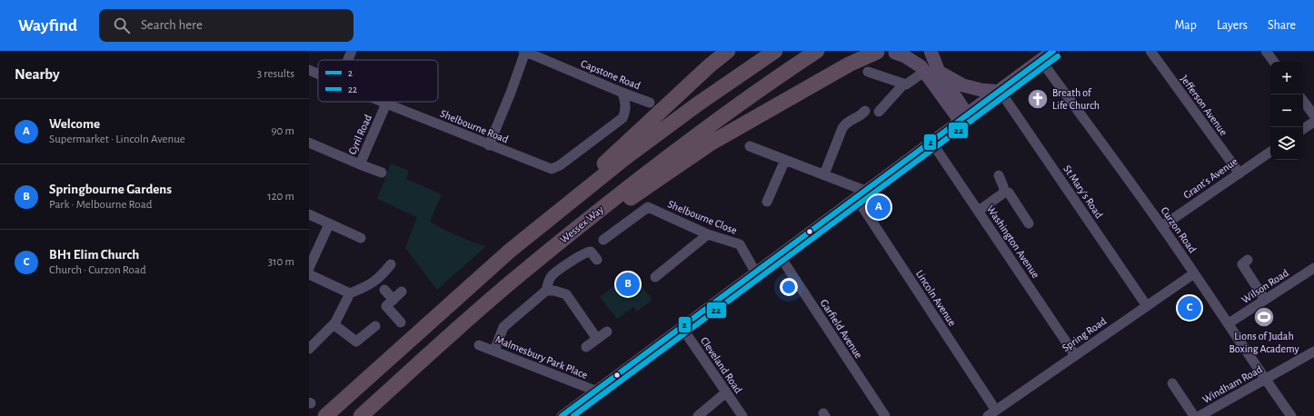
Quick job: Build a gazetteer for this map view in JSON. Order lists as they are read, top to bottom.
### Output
{
  "streets": {
    "highway": ["Wessex Way"],
    "street": [
      "Capstone Road",
      "Jefferson Avenue",
      "Shelbourne Road",
      "Cyril Road",
      "Grant's Avenue",
      "St Mary's Road",
      "Shelbourne Close",
      "Curzon Road",
      "Washington Avenue",
      "Wilson Road",
      "Lincoln Avenue",
      "Garfield Avenue",
      "Spring Road",
      "Malmesbury Park Place",
      "Cleveland Road",
      "Windham Road"
    ]
  },
  "crossings": [
    ["Capstone Road", "Shelbourne Road"],
    ["Jefferson Avenue", "Grant's Avenue"],
    ["Shelbourne Road", "Cyril Road"],
    ["Grant's Avenue", "Curzon Road"],
    ["St Mary's Road", "Spring Road"],
    ["Curzon Road", "Wilson Road"],
    ["Curzon Road", "Spring Road"],
    ["Curzon Road", "Windham Road"],
    ["Washington Avenue", "Spring Road"],
    ["Lincoln Avenue", "Spring Road"]
  ],
  "places": {
    "church": ["Breath of Life Church"],
    "sports": ["Lions of Judah Boxing Academy"]
  },
  "lines": ["transit line 2", "transit line 22"],
  "legend": ["2", "22"],
  "page": {
    "header": "Wayfind",
    "search": "Search here",
    "nav": ["Map", "Layers", "Share"],
    "heading": ["Nearby", "3 results"],
    "map_buttons": ["+", "−"],
    "list": [
      {
        "mark": "A",
        "name": "Welcome",
        "note": "Supermarket · Lincoln Avenue",
        "value": "90 m"
      },
      {
        "mark": "B",
        "name": "Springbourne Gardens",
        "note": "Park · Melbourne Road",
        "value": "120 m"
      },
      {
        "mark": "C",
        "name": "BH1 Elim Church",
        "note": "Church · Curzon Road",
        "value": "310 m"
      }
    ],
    "pins": ["A", "B", "C"]
  }
}
